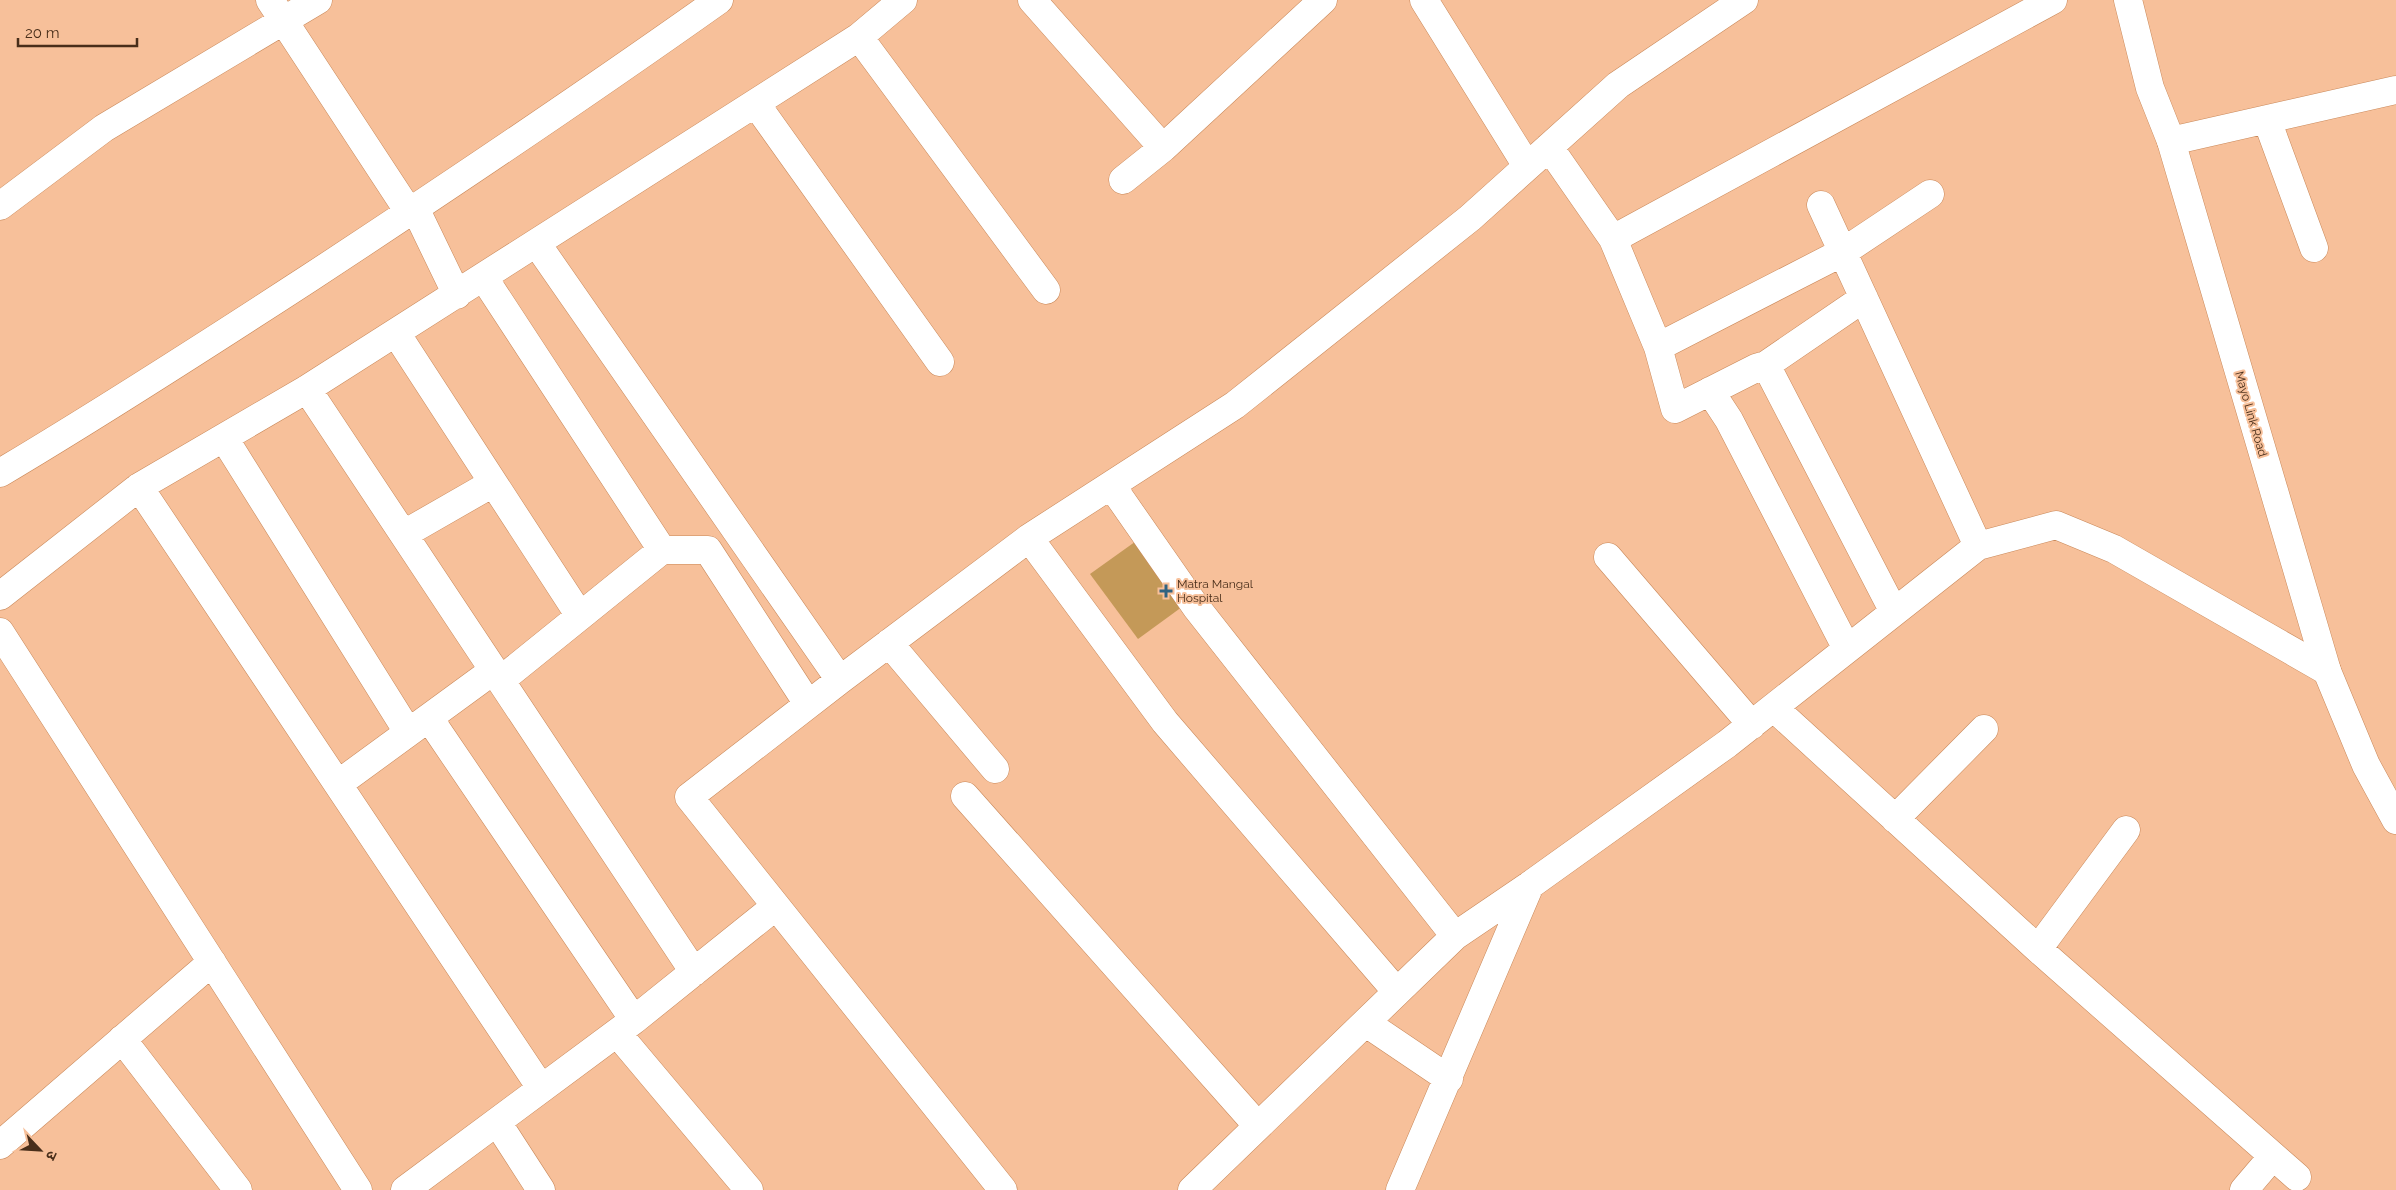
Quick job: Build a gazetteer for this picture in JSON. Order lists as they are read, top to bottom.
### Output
{
  "streets": {
    "street": ["Mayo Link Road"]
  },
  "places": {
    "health": ["Matra Mangal Hospital"]
  },
  "scale_bar": "20 m",
  "north": "bottom right"
}
